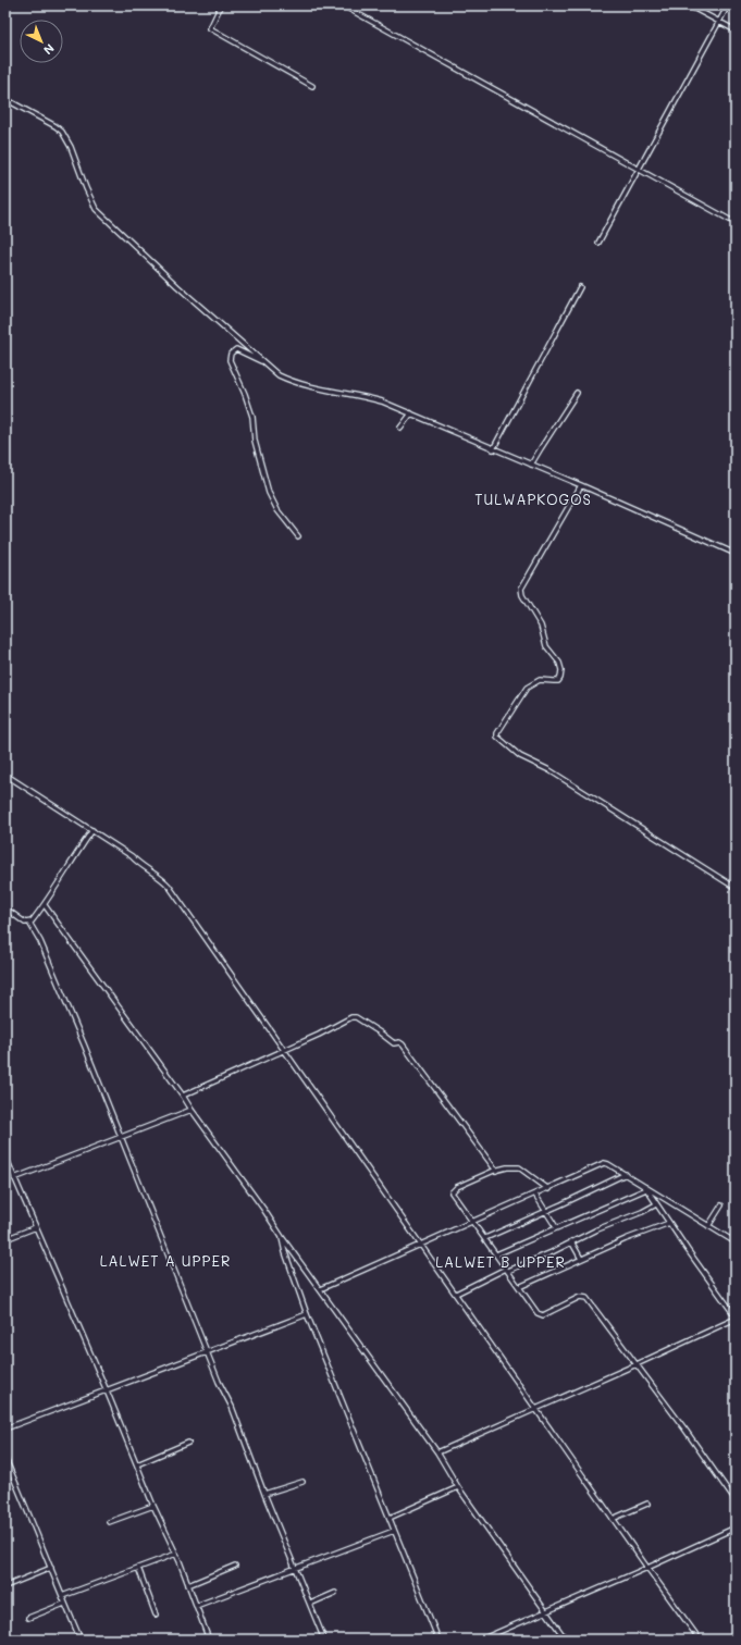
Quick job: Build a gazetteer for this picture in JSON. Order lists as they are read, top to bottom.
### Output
{
  "districts": ["TULWAPKOGOS", "LALWET A UPPER", "LALWET B UPPER"],
  "north": "bottom right"
}
